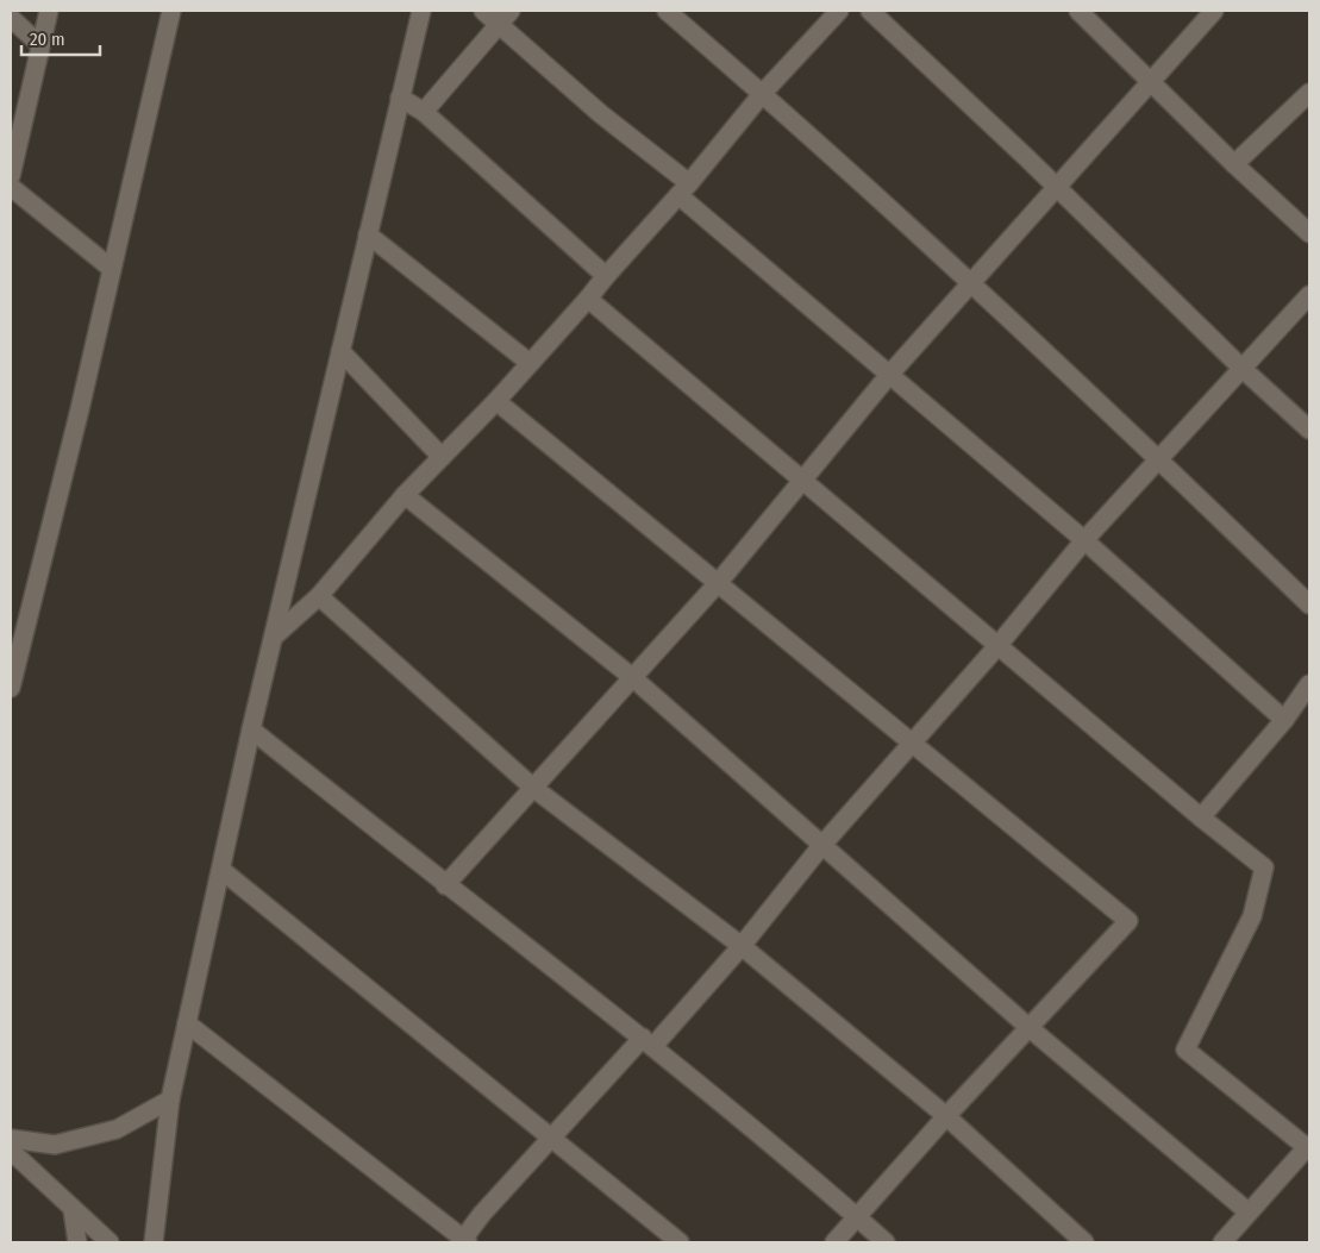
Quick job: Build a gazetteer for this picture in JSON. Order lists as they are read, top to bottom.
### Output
{
  "scale_bar": "20 m"
}
